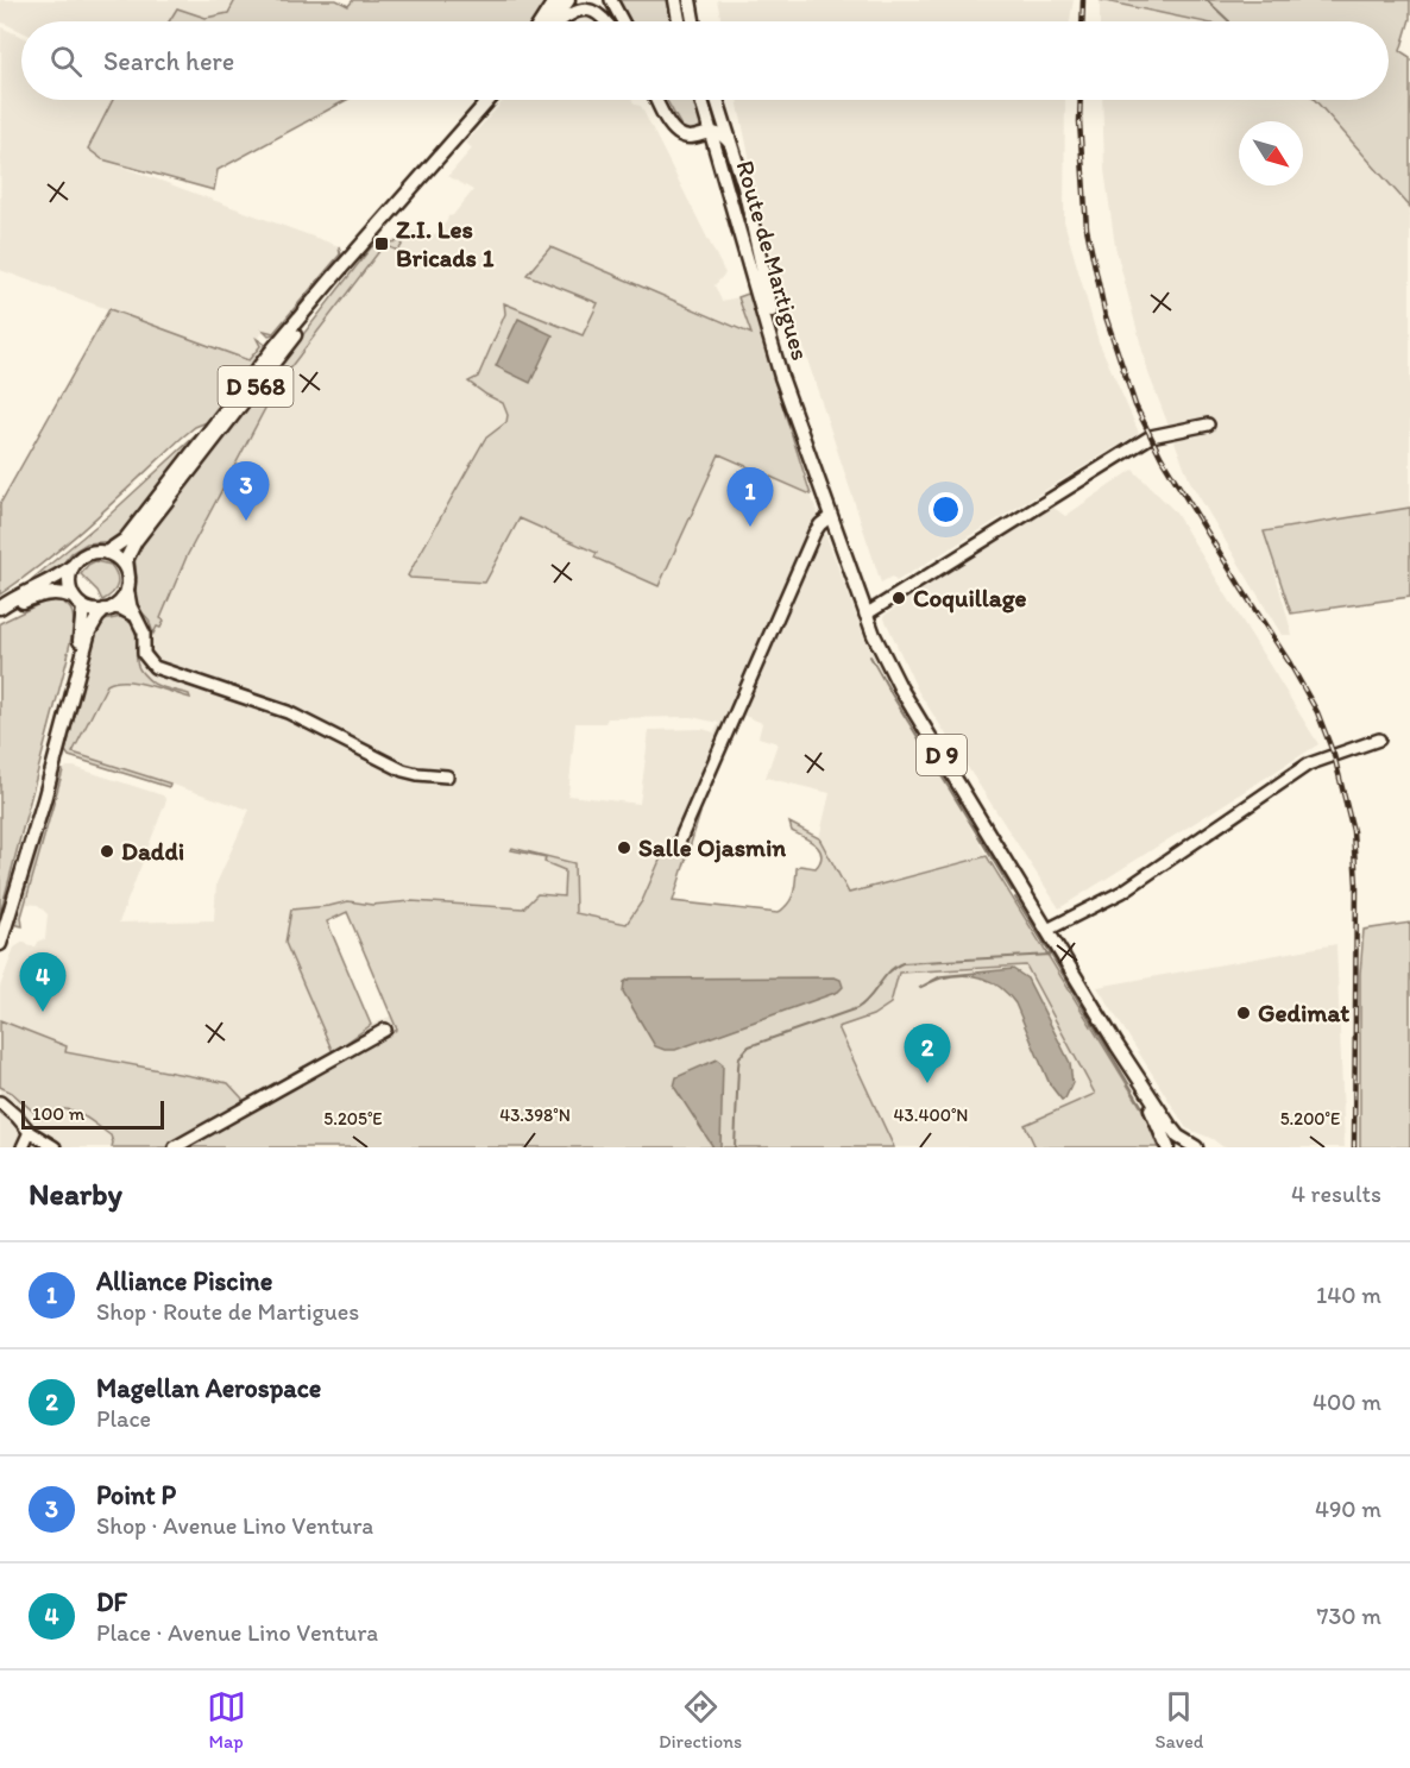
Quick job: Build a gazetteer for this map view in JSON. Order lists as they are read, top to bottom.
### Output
{
  "streets": {
    "main road": ["Route de Martigues", "D 568", "D 9"]
  },
  "places": {
    "transit": ["Z.I. Les Bricads 1"],
    "other": [
      "Coquillage",
      "Salle Ojasmin",
      "Daddi",
      "Gedimat"
    ]
  },
  "scale_bar": "100 m",
  "north": "bottom right",
  "page": {
    "search": "Search here",
    "pins": [
      "3",
      "1",
      "4",
      "2"
    ],
    "scale": "100 m",
    "heading": ["Nearby", "4 results"],
    "list": [
      {
        "mark": "1",
        "name": "Alliance Piscine",
        "note": "Shop · Route de Martigues",
        "value": "140 m"
      },
      {
        "mark": "2",
        "name": "Magellan Aerospace",
        "note": "Place",
        "value": "400 m"
      },
      {
        "mark": "3",
        "name": "Point P",
        "note": "Shop · Avenue Lino Ventura",
        "value": "490 m"
      },
      {
        "mark": "4",
        "name": "DF",
        "note": "Place · Avenue Lino Ventura",
        "value": "730 m"
      }
    ],
    "nav": ["Map", "Directions", "Saved"]
  },
  "coordinates": [
    "43.398°N",
    "43.400°N",
    "5.205°E",
    "5.200°E"
  ]
}
